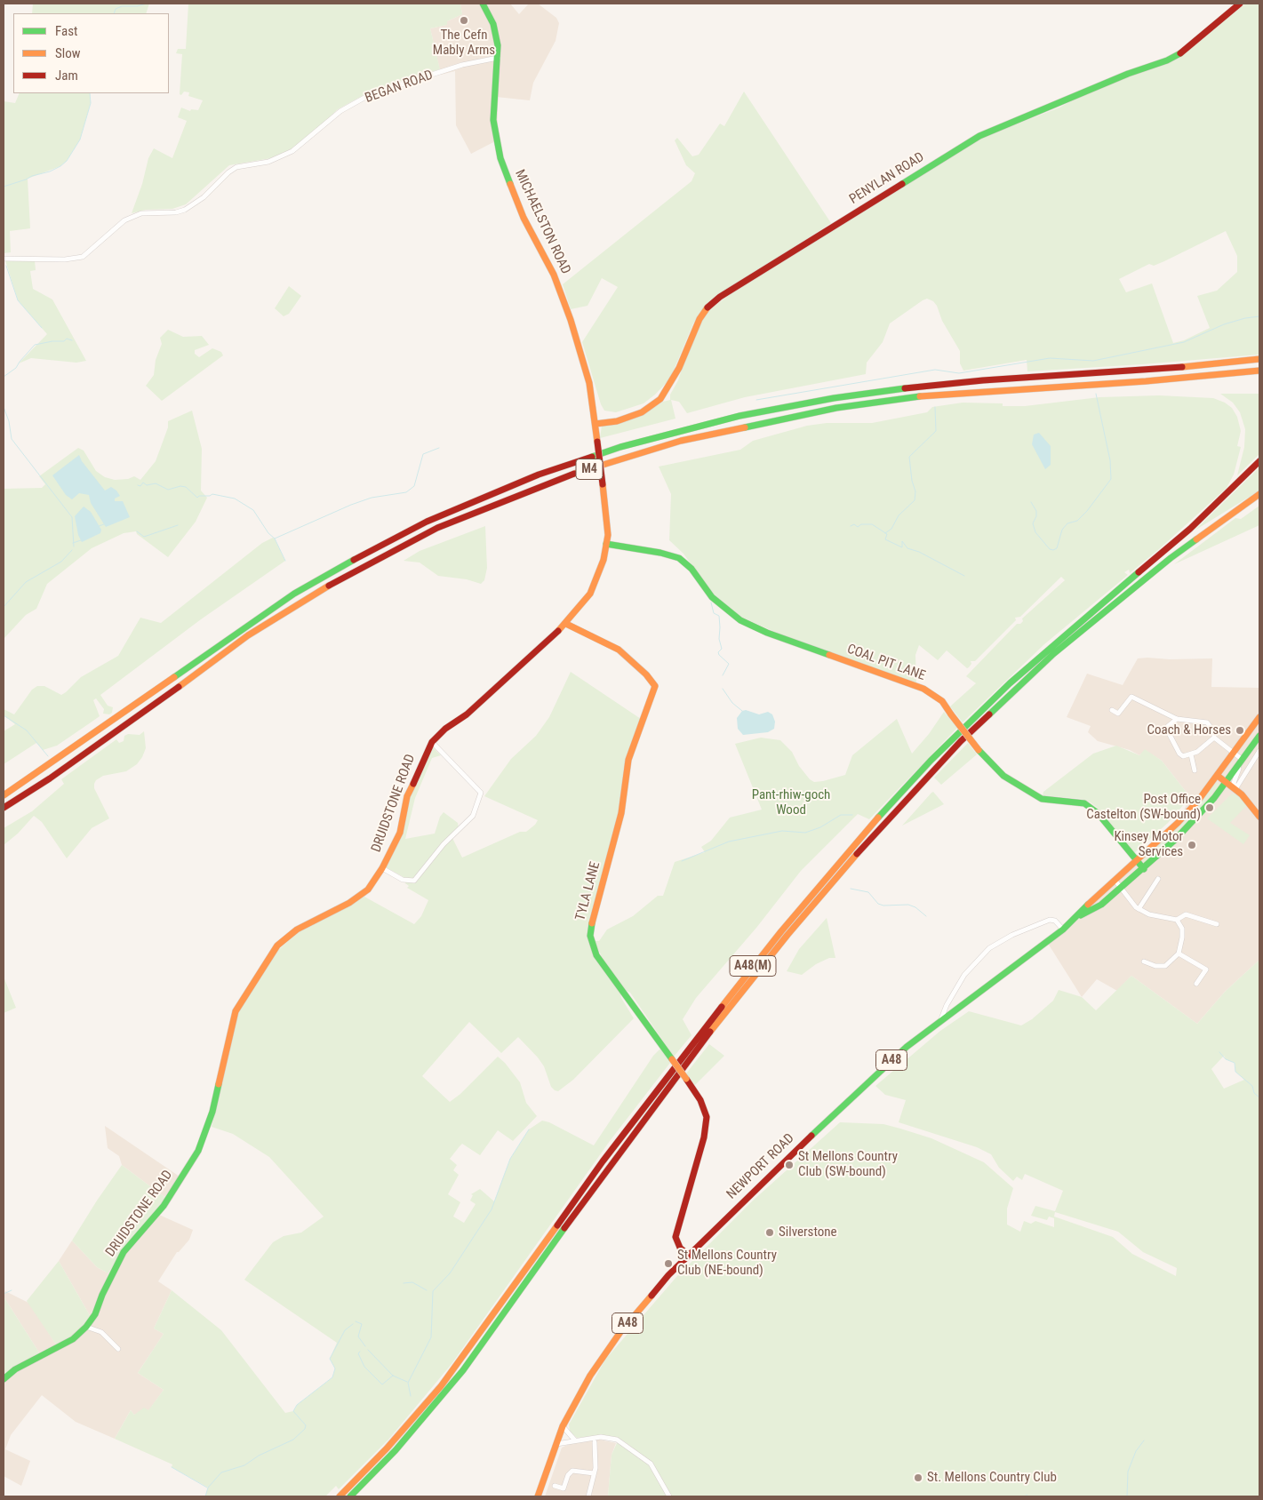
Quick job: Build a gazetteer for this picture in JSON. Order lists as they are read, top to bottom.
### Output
{
  "streets": {
    "main road": [
      "PENYLAN ROAD",
      "MICHAELSTON ROAD",
      "M4",
      "COAL PIT LANE",
      "DRUIDSTONE ROAD",
      "TYLA LANE",
      "A48(M)",
      "A48",
      "NEWPORT ROAD"
    ],
    "street": ["BEGAN ROAD"]
  },
  "crossings": [
    ["BEGAN ROAD", "MICHAELSTON ROAD"],
    ["PENYLAN ROAD", "MICHAELSTON ROAD"],
    ["PENYLAN ROAD", "DRUIDSTONE ROAD"],
    ["MICHAELSTON ROAD", "DRUIDSTONE ROAD"],
    ["COAL PIT LANE", "DRUIDSTONE ROAD"],
    ["COAL PIT LANE", "NEWPORT ROAD"],
    ["DRUIDSTONE ROAD", "TYLA LANE"],
    ["TYLA LANE", "NEWPORT ROAD"]
  ],
  "parks": ["Pant-rhiw-goch Wood"],
  "places": [
    "The Cefn Mably Arms",
    "Coach & Horses",
    "Post Office Castelton (SW-bound)",
    "Kinsey Motor Services",
    "St Mellons Country Club (SW-bound)",
    "Silverstone",
    "St Mellons Country Club (NE-bound)",
    "St. Mellons Country Club"
  ],
  "legend": ["Fast", "Slow", "Jam"]
}
